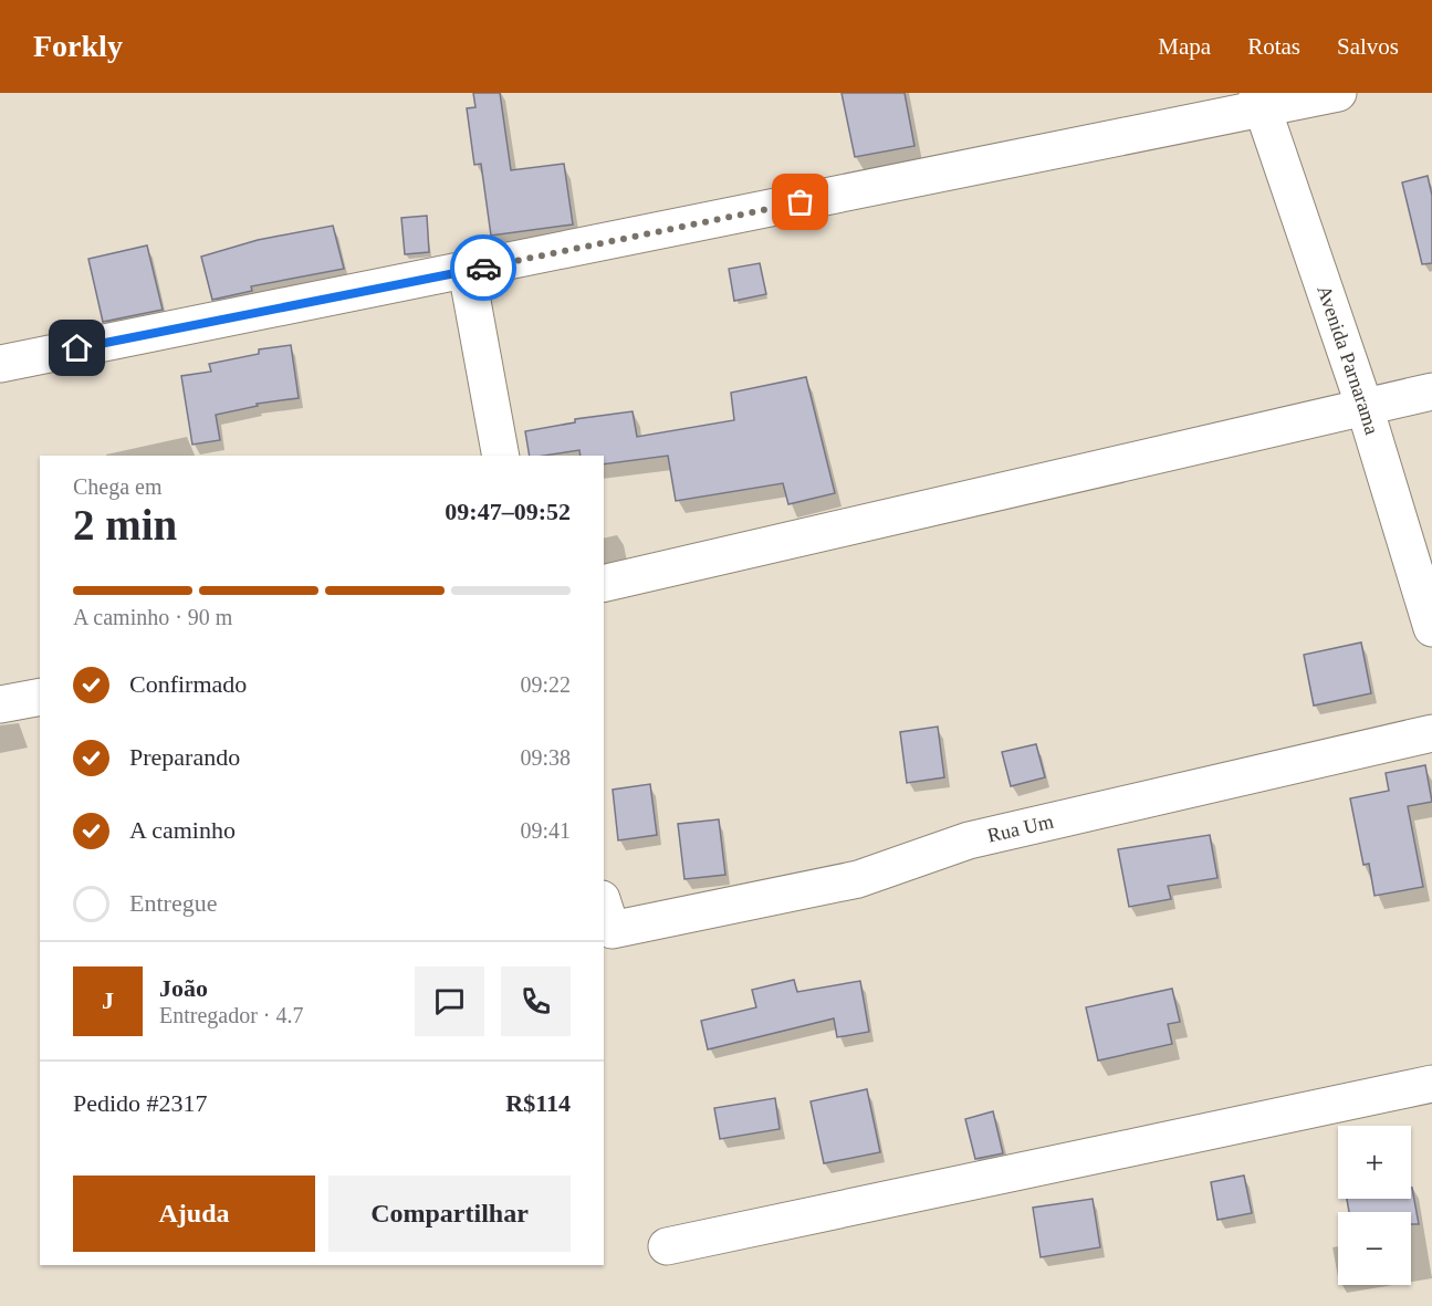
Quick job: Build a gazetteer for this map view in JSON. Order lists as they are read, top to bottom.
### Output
{
  "streets": {
    "street": ["Avenida Parnarama", "Rua Um"]
  },
  "page": {
    "header": "Forkly",
    "nav": ["Mapa", "Rotas", "Salvos"],
    "heading": ["2 min", "Chega em", "09:47–09:52"],
    "panel": [
      "João",
      "Entregador · 4.7",
      "Pedido #2317",
      "R$114"
    ],
    "bar": "A caminho · 90 m",
    "list": [
      ["Confirmado", "09:22"],
      ["Preparando", "09:38"],
      ["A caminho", "09:41"],
      "Entregue"
    ],
    "round": "J",
    "map_buttons": ["+", "−"],
    "buttons": ["Ajuda", "Compartilhar"]
  }
}
